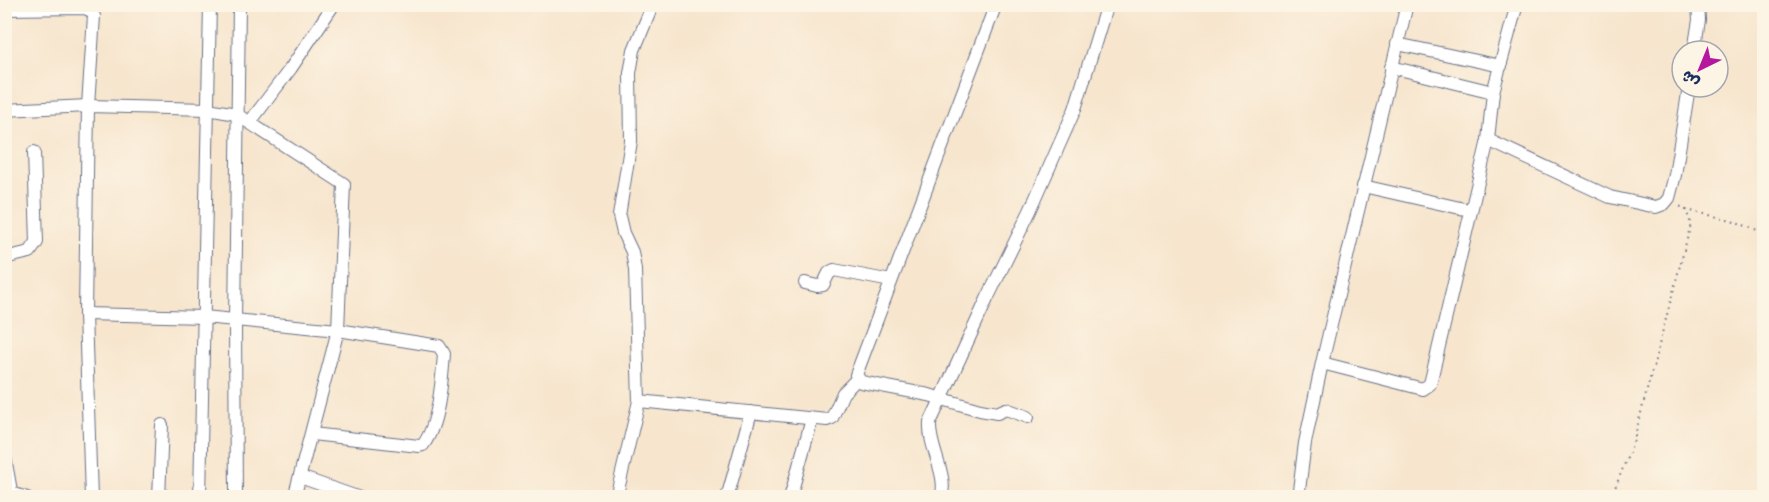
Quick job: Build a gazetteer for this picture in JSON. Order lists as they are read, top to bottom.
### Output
{
  "north": "bottom left"
}
